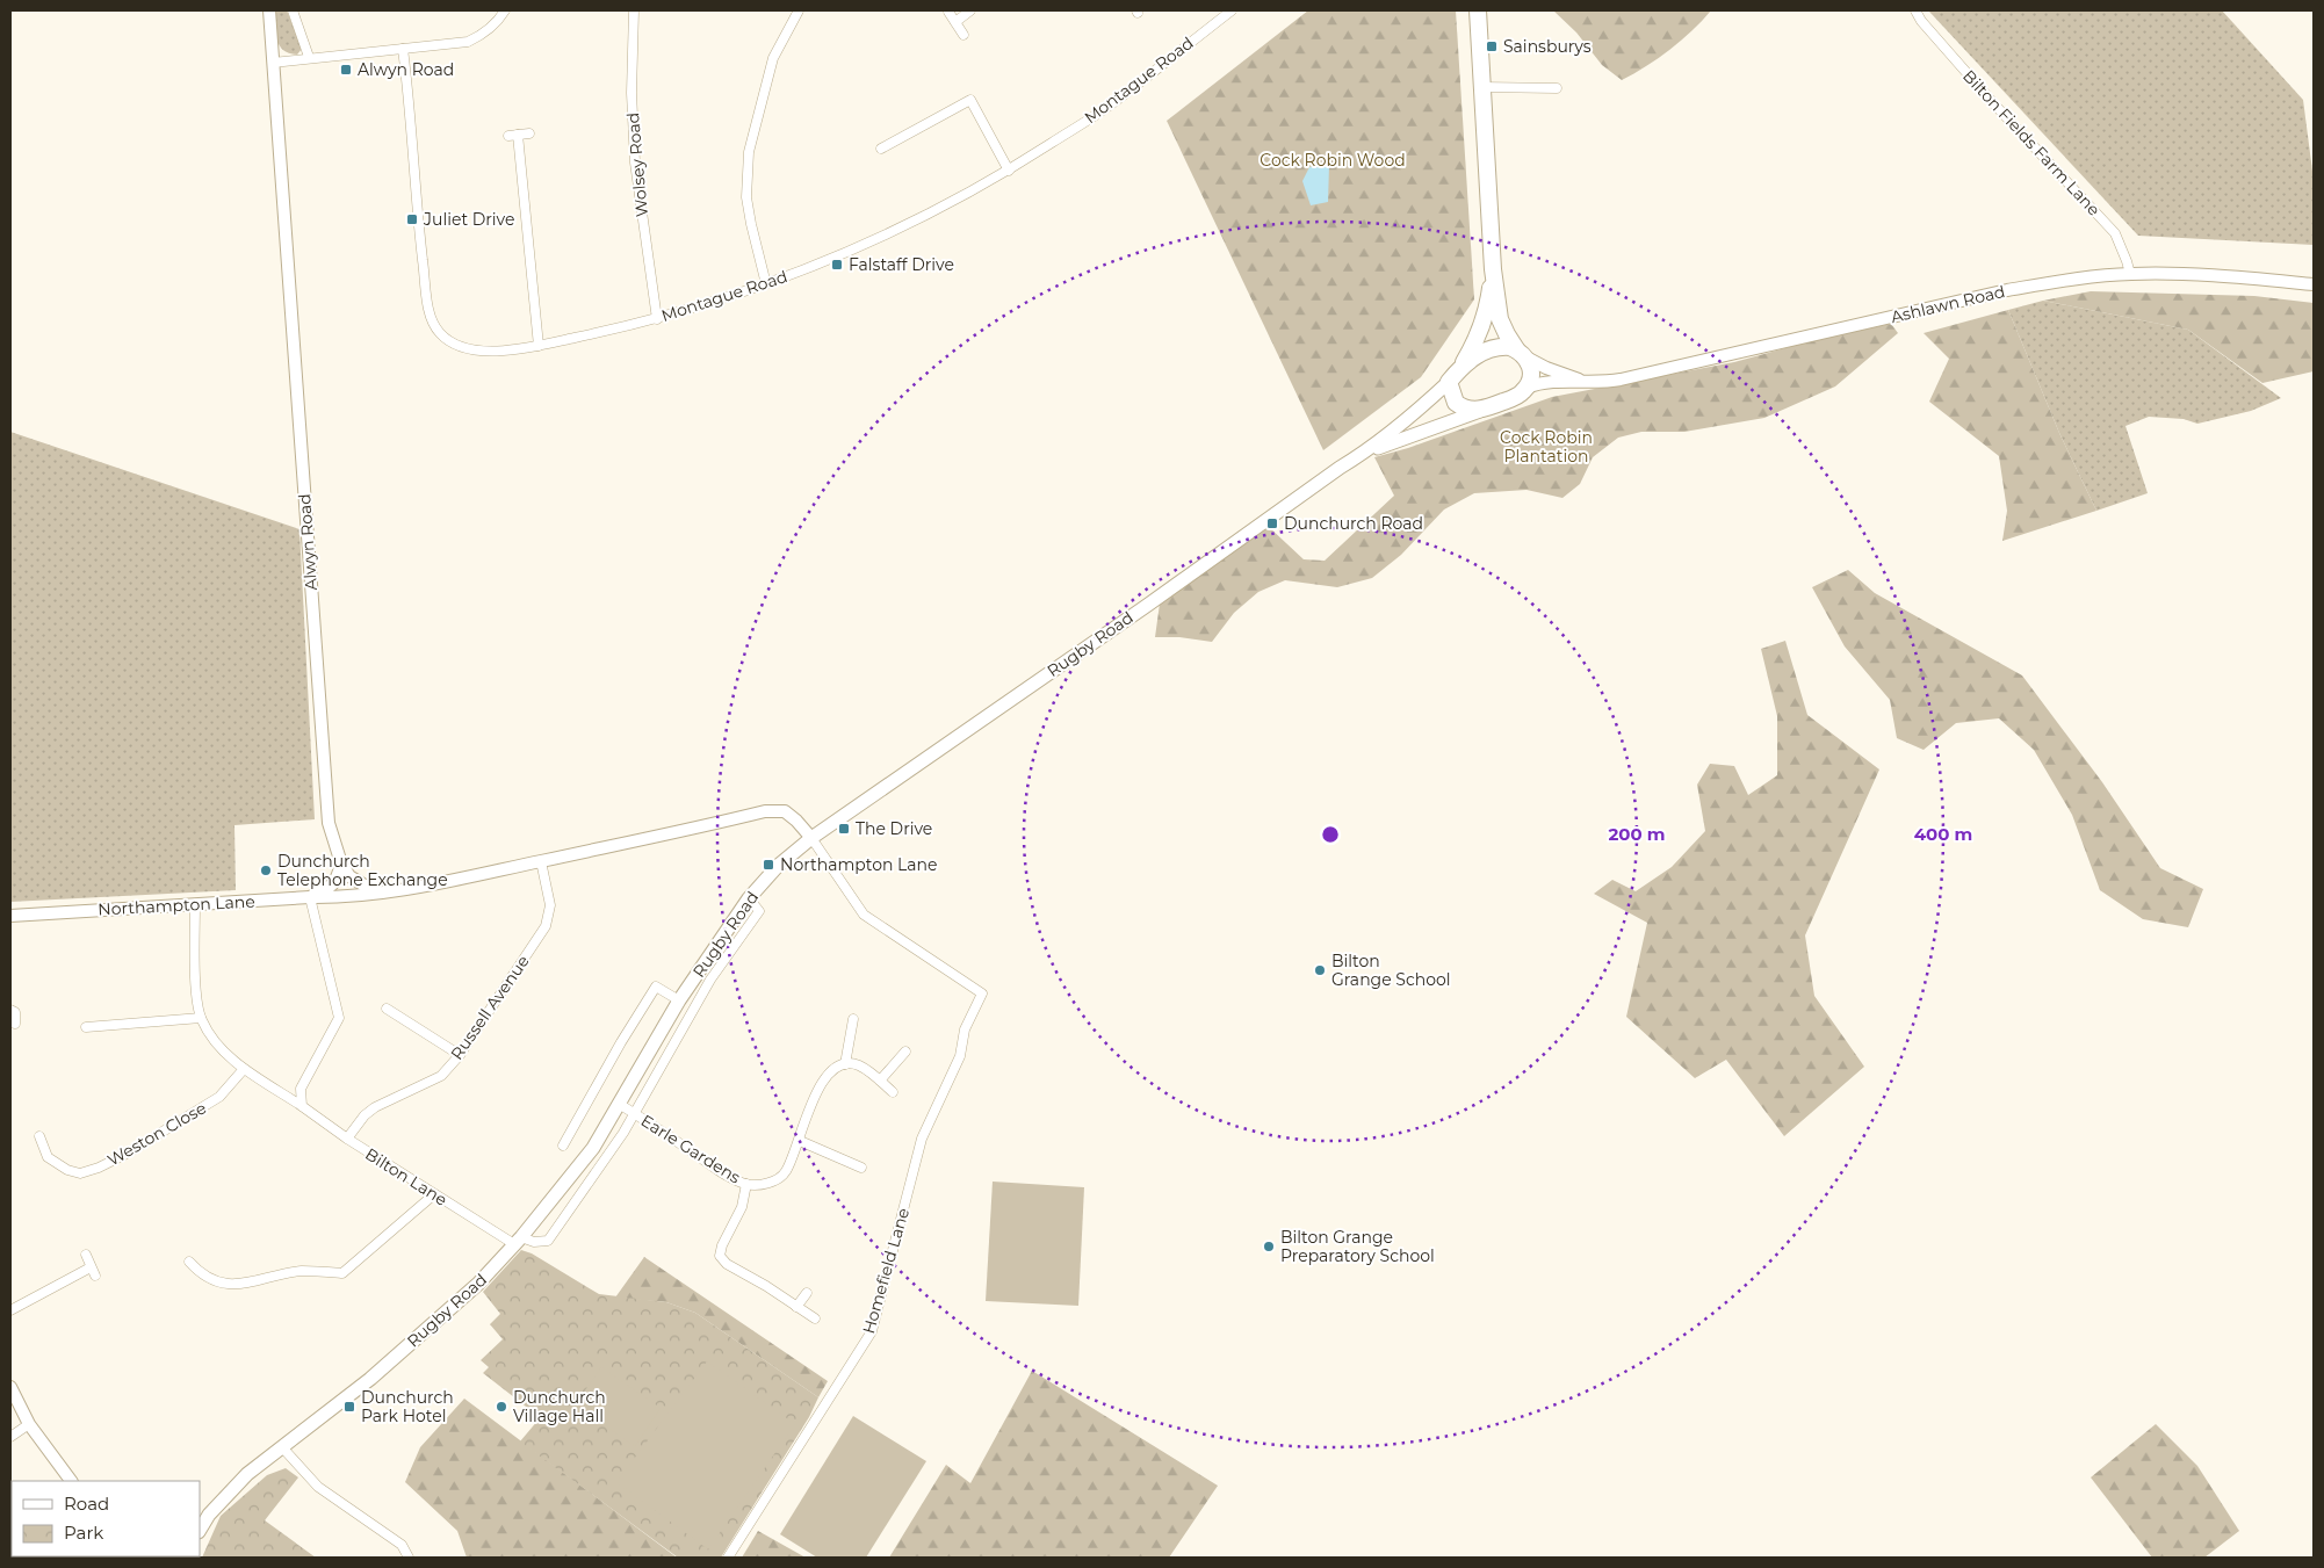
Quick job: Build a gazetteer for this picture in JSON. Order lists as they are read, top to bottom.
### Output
{
  "streets": {
    "main road": ["Rugby Road"],
    "street": [
      "Montague Road",
      "Bilton Fields Farm Lane",
      "Wolsey Road",
      "Ashlawn Road",
      "Alwyn Road",
      "Northampton Lane",
      "Russell Avenue",
      "Weston Close",
      "Earle Gardens",
      "Bilton Lane",
      "Homefield Lane"
    ]
  },
  "crossings": [
    ["Montague Road", "Wolsey Road"],
    ["Bilton Fields Farm Lane", "Ashlawn Road"],
    ["Alwyn Road", "Northampton Lane"],
    ["Rugby Road", "Northampton Lane"],
    ["Rugby Road", "Earle Gardens"],
    ["Rugby Road", "Bilton Lane"],
    ["Rugby Road", "Homefield Lane"],
    ["Northampton Lane", "Russell Avenue"],
    ["Northampton Lane", "Bilton Lane"],
    ["Northampton Lane", "Homefield Lane"],
    ["Russell Avenue", "Bilton Lane"],
    ["Weston Close", "Bilton Lane"]
  ],
  "parks": ["Cock Robin Wood", "Cock Robin Plantation"],
  "places": {
    "transit": [
      "Sainsburys",
      "Alwyn Road",
      "Juliet Drive",
      "Falstaff Drive",
      "Dunchurch Road",
      "The Drive",
      "Northampton Lane",
      "Dunchurch Park Hotel"
    ],
    "other": [
      "Dunchurch Telephone Exchange",
      "Bilton Grange School",
      "Bilton Grange Preparatory School",
      "Dunchurch Village Hall"
    ]
  },
  "legend": ["Road", "Park"],
  "rings": ["200 m", "400 m"]
}
